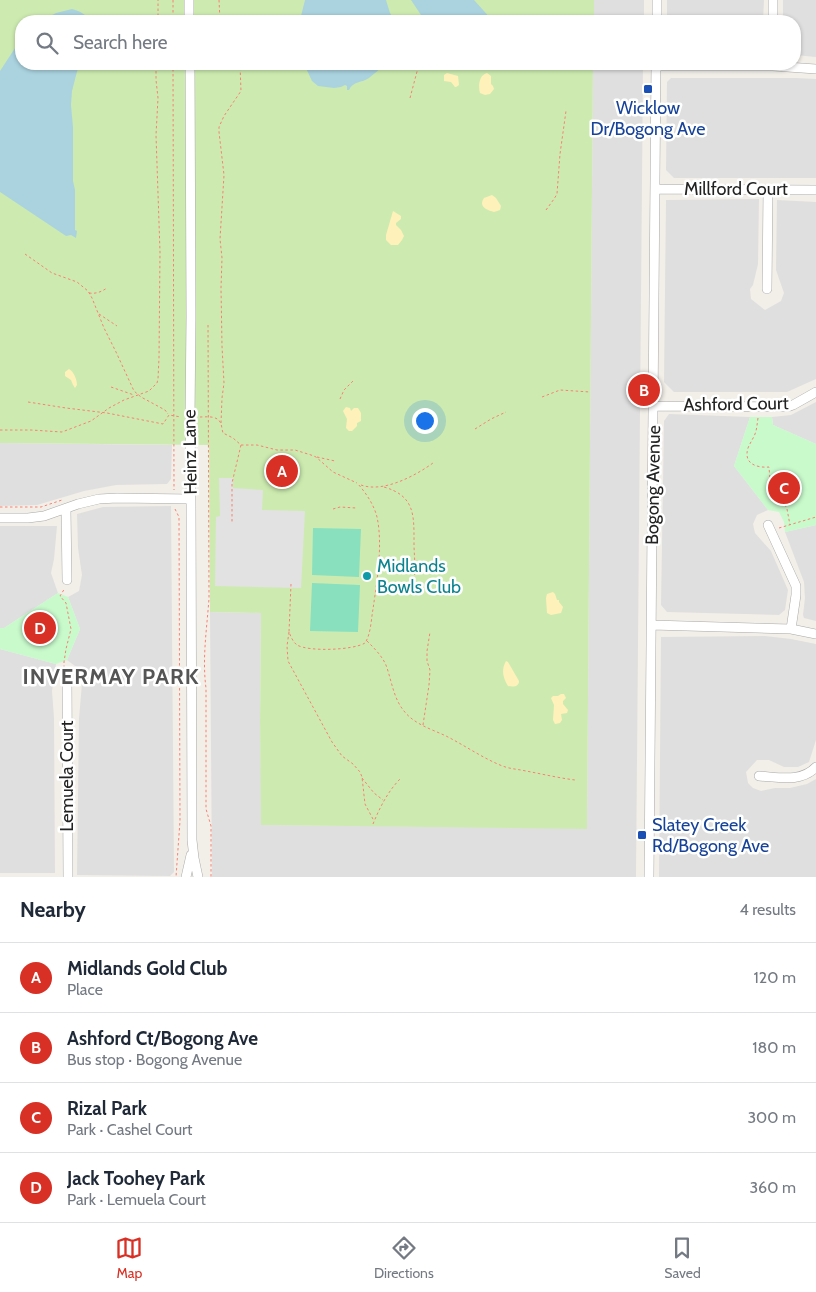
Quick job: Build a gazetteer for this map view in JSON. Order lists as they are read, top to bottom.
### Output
{
  "streets": {
    "street": [
      "Millford Court",
      "Ashford Court",
      "Heinz Lane",
      "Bogong Avenue",
      "Lemuela Court"
    ]
  },
  "crossings": [
    ["Millford Court", "Bogong Avenue"],
    ["Ashford Court", "Bogong Avenue"]
  ],
  "districts": ["INVERMAY PARK"],
  "places": {
    "transit": ["Wicklow Dr/Bogong Ave", "Slatey Creek Rd/Bogong Ave"],
    "other": ["Midlands Bowls Club"]
  },
  "page": {
    "search": "Search here",
    "pins": [
      "B",
      "A",
      "C",
      "D"
    ],
    "heading": ["Nearby", "4 results"],
    "list": [
      {
        "mark": "A",
        "name": "Midlands Gold Club",
        "note": "Place",
        "value": "120 m"
      },
      {
        "mark": "B",
        "name": "Ashford Ct/Bogong Ave",
        "note": "Bus stop · Bogong Avenue",
        "value": "180 m"
      },
      {
        "mark": "C",
        "name": "Rizal Park",
        "note": "Park · Cashel Court",
        "value": "300 m"
      },
      {
        "mark": "D",
        "name": "Jack Toohey Park",
        "note": "Park · Lemuela Court",
        "value": "360 m"
      }
    ],
    "nav": ["Map", "Directions", "Saved"]
  }
}
